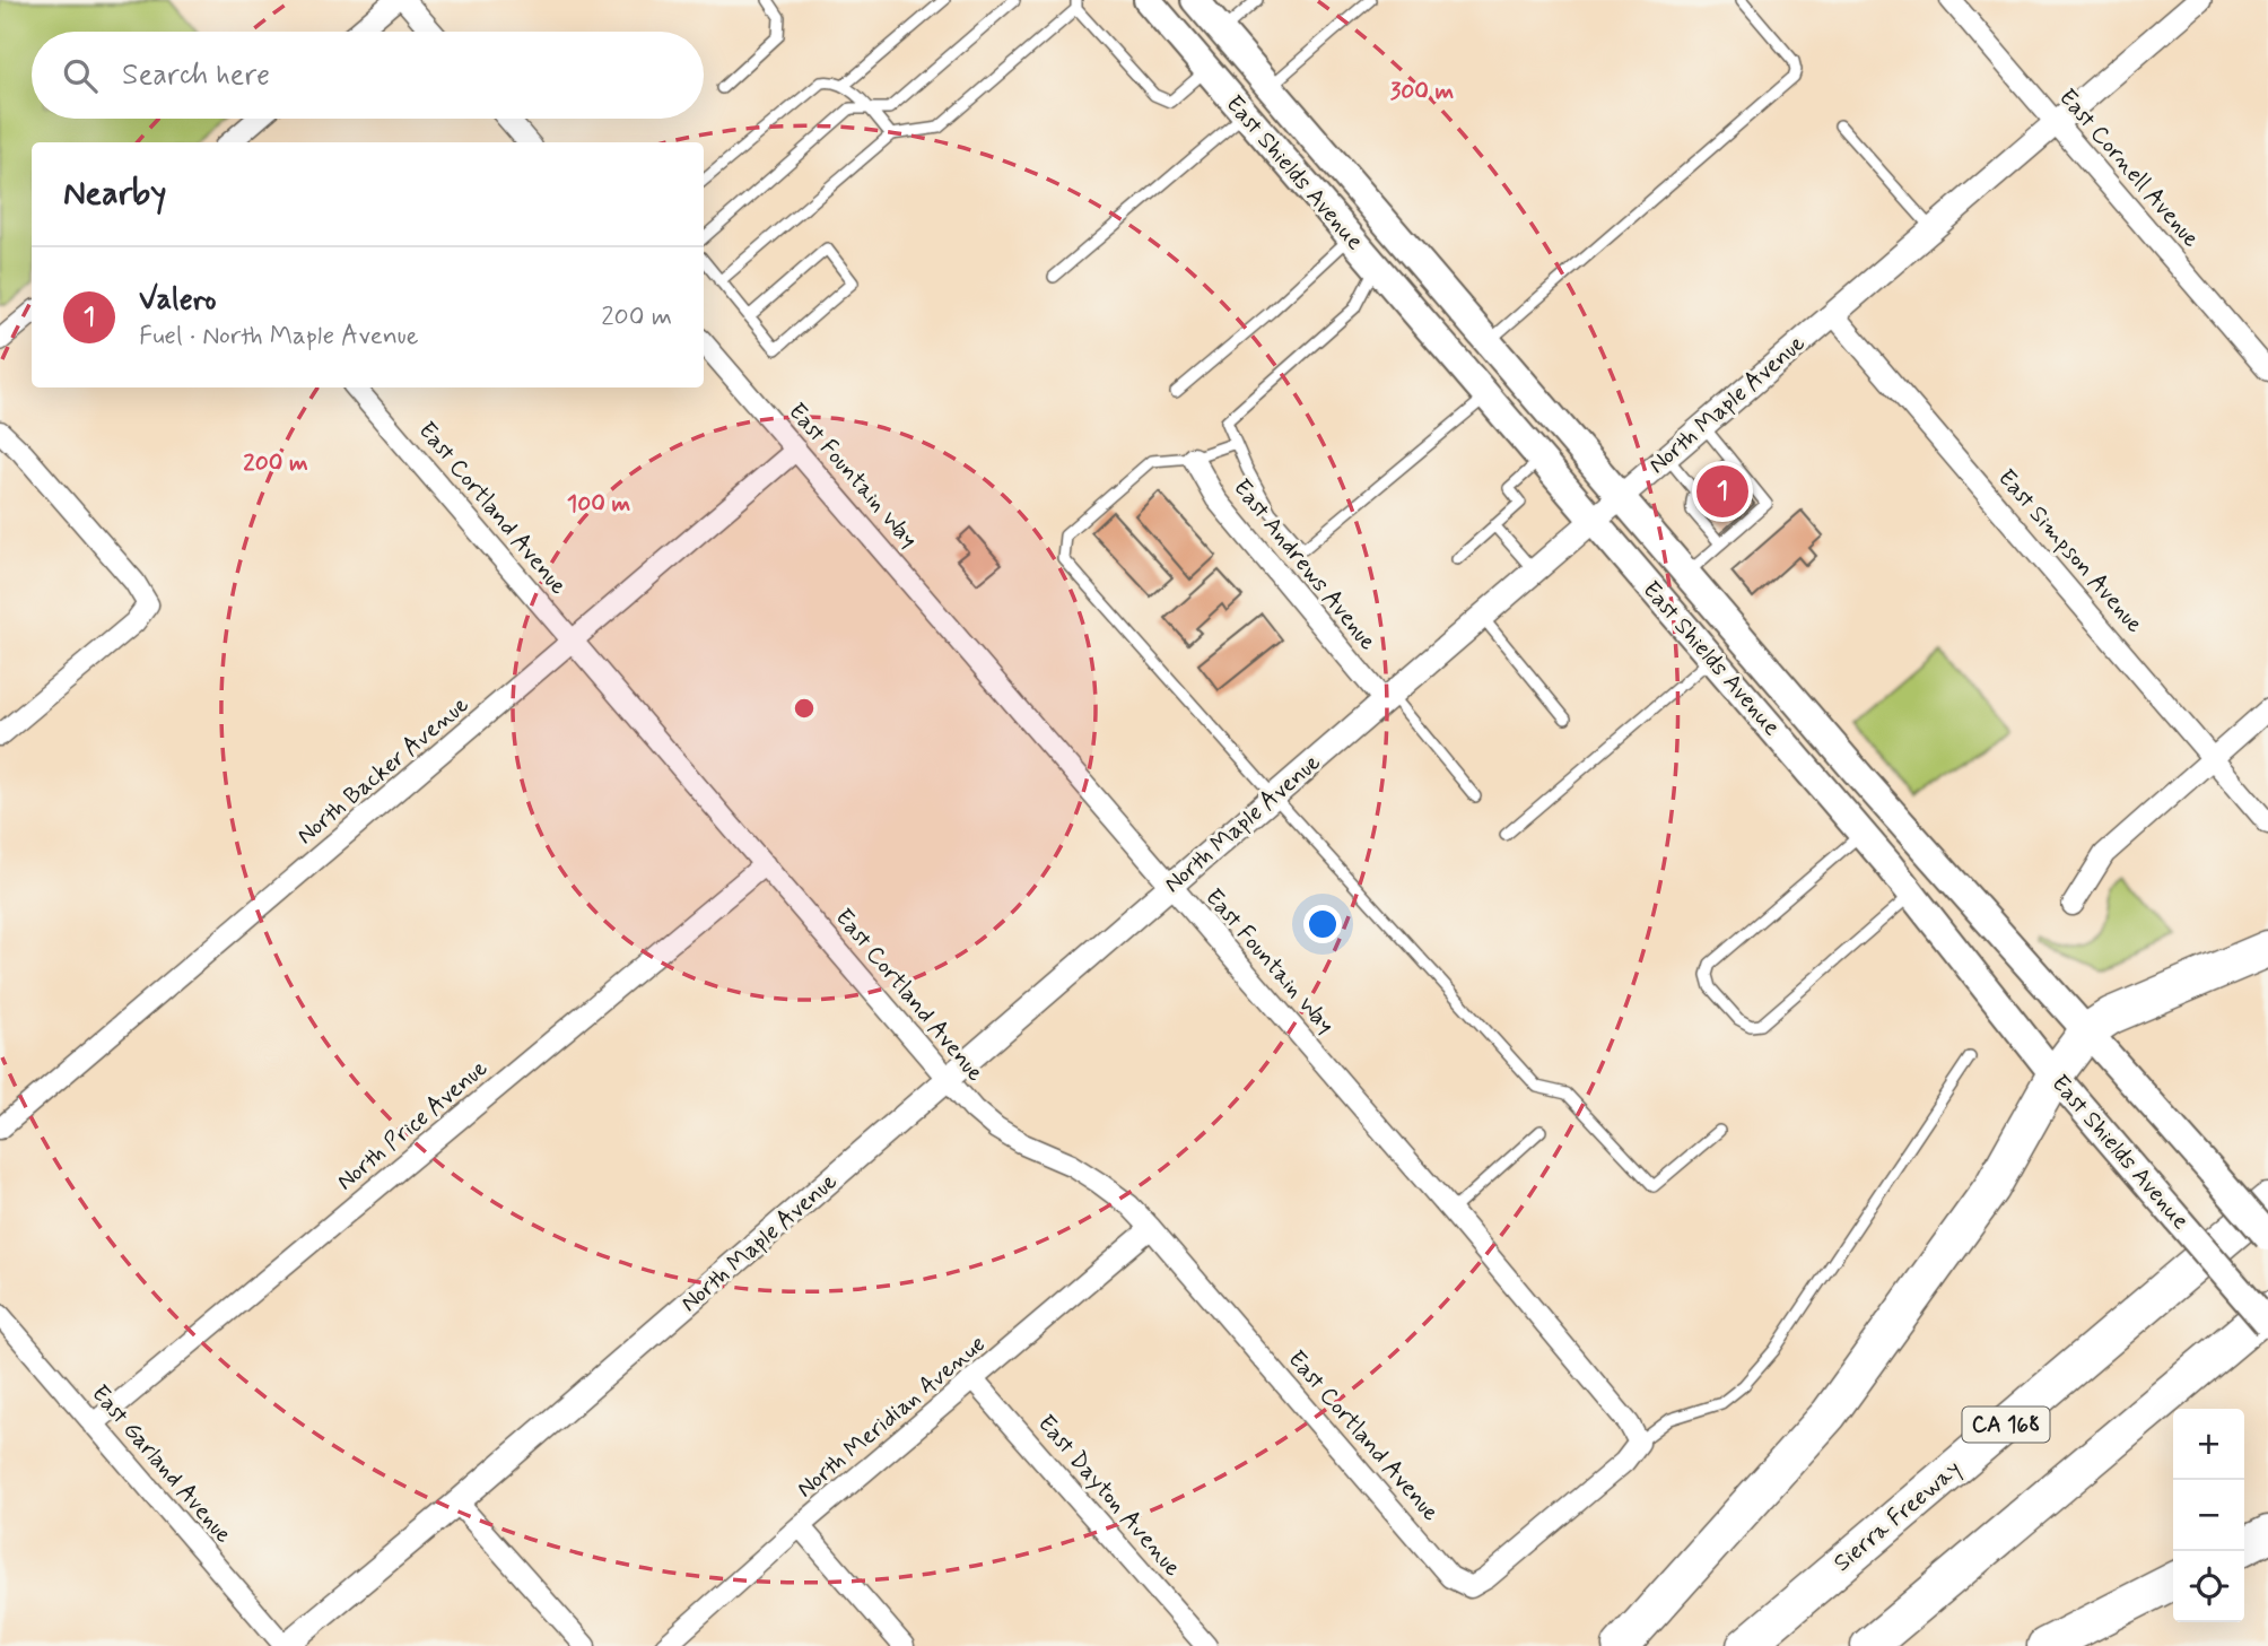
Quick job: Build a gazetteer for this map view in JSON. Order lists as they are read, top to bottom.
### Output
{
  "streets": {
    "highway": ["CA 168", "Sierra Freeway"],
    "main road": ["East Shields Avenue"],
    "street": [
      "East Cornell Avenue",
      "North Maple Avenue",
      "East Fountain Way",
      "East Cortland Avenue",
      "East Simpson Avenue",
      "East Andrews Avenue",
      "North Backer Avenue",
      "North Price Avenue",
      "North Meridian Avenue",
      "East Garland Avenue",
      "East Dayton Avenue"
    ]
  },
  "crossings": [
    ["East Cornell Avenue", "North Maple Avenue"],
    ["East Shields Avenue", "North Maple Avenue"],
    ["North Maple Avenue", "East Fountain Way"],
    ["North Maple Avenue", "East Cortland Avenue"],
    ["North Maple Avenue", "East Simpson Avenue"],
    ["North Maple Avenue", "East Andrews Avenue"],
    ["North Maple Avenue", "East Garland Avenue"],
    ["East Fountain Way", "East Cortland Avenue"],
    ["East Fountain Way", "North Backer Avenue"],
    ["East Cortland Avenue", "North Backer Avenue"],
    ["East Cortland Avenue", "North Price Avenue"],
    ["East Cortland Avenue", "North Meridian Avenue"],
    ["North Price Avenue", "East Garland Avenue"],
    ["North Meridian Avenue", "East Dayton Avenue"]
  ],
  "page": {
    "search": "Search here",
    "heading": "Nearby",
    "list": [
      {
        "mark": "1",
        "name": "Valero",
        "note": "Fuel · North Maple Avenue",
        "value": "200 m"
      }
    ],
    "pins": "1",
    "map_buttons": ["+", "−"]
  },
  "rings": ["300 m", "200 m", "100 m"]
}
